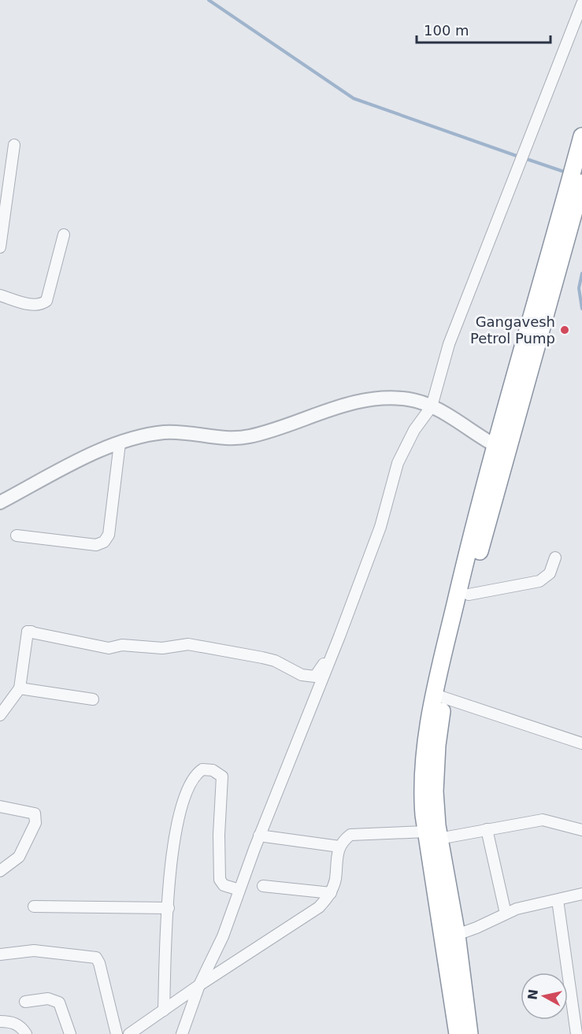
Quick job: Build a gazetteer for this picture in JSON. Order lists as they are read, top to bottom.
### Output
{
  "places": ["Gangavesh Petrol Pump"],
  "scale_bar": "100 m",
  "north": "left"
}
